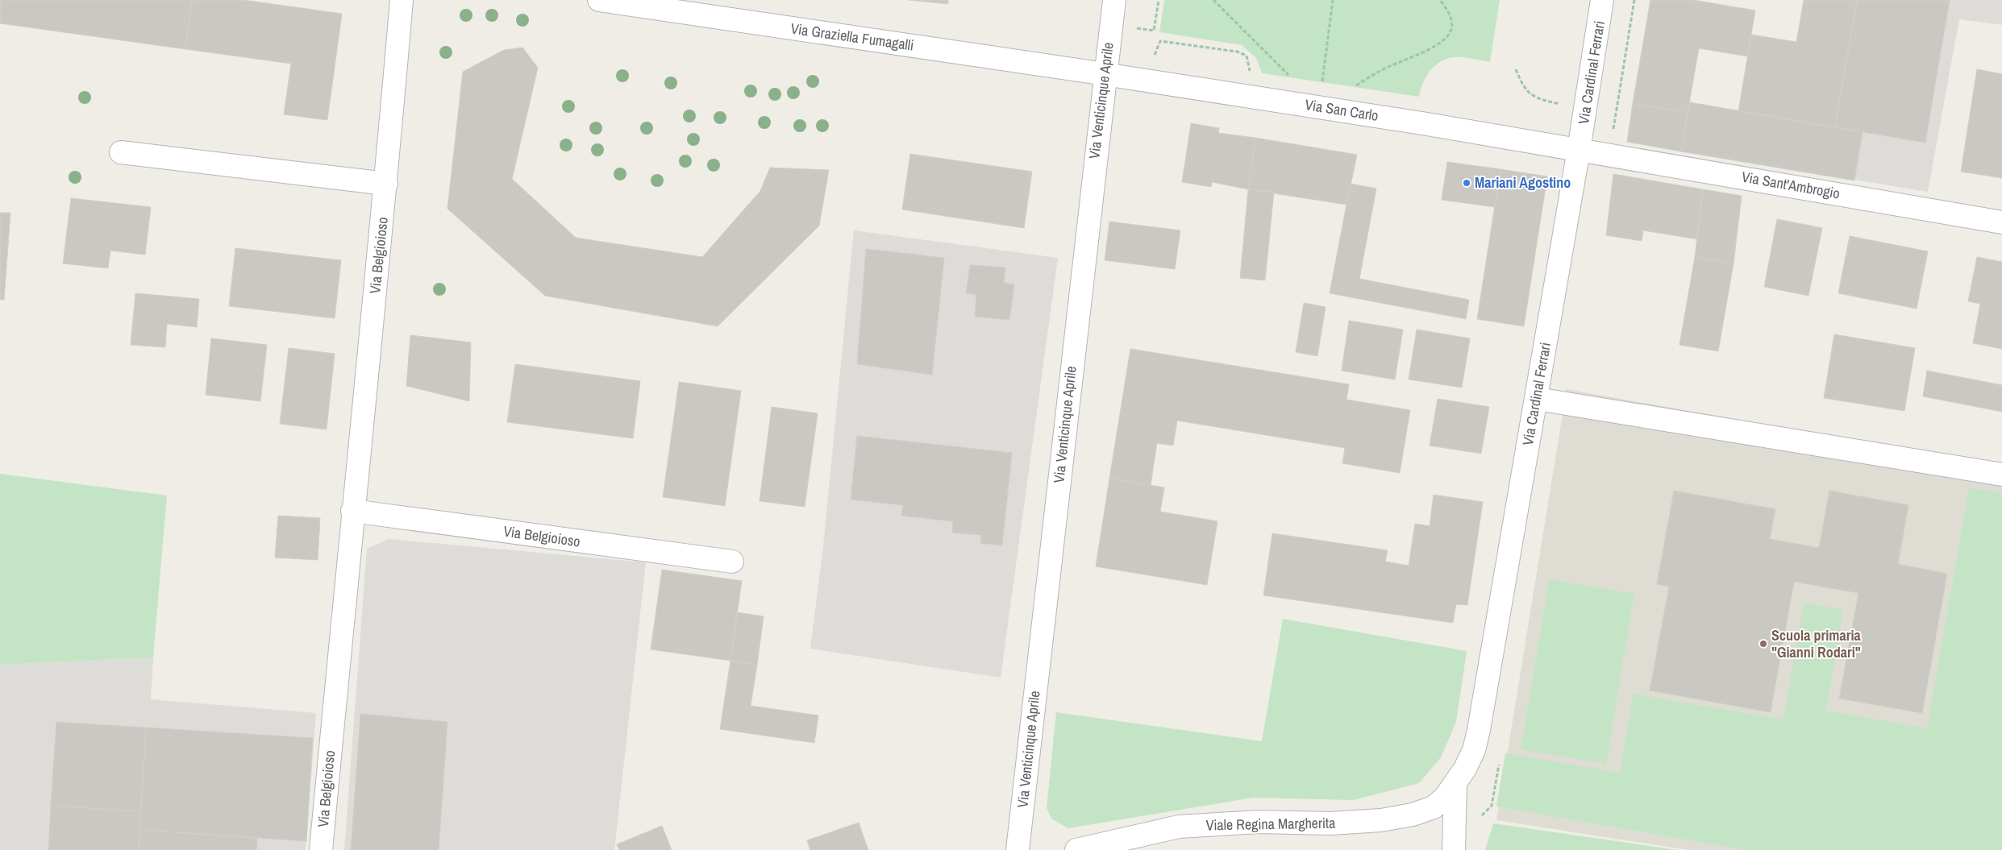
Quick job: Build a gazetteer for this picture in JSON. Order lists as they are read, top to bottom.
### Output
{
  "streets": {
    "street": [
      "Via Graziella Fumagalli",
      "Via Cardinal Ferrari",
      "Via Venticinque Aprile",
      "Via San Carlo",
      "Via Sant'Ambrogio",
      "Via Belgioioso",
      "Viale Regina Margherita"
    ]
  },
  "crossings": [
    ["Via Graziella Fumagalli", "Via Venticinque Aprile"],
    ["Via Graziella Fumagalli", "Via San Carlo"],
    ["Via Cardinal Ferrari", "Via San Carlo"],
    ["Via Cardinal Ferrari", "Via Sant'Ambrogio"],
    ["Via Cardinal Ferrari", "Viale Regina Margherita"],
    ["Via Venticinque Aprile", "Via San Carlo"],
    ["Via San Carlo", "Via Sant'Ambrogio"]
  ],
  "places": ["Mariani Agostino", "Scuola primaria \"Gianni Rodari\""]
}
